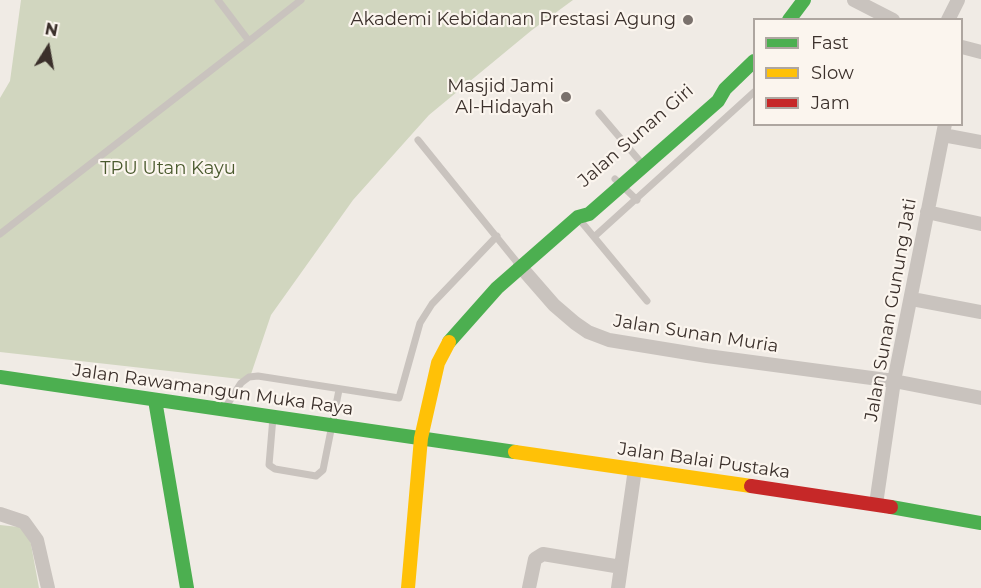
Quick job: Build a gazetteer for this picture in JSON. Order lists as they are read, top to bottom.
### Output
{
  "streets": {
    "street": [
      "Jalan Sunan Giri",
      "Jalan Sunan Gunung Jati",
      "Jalan Sunan Muria",
      "Jalan Rawamangun Muka Raya",
      "Jalan Balai Pustaka"
    ]
  },
  "crossings": [
    ["Jalan Sunan Giri", "Jalan Sunan Muria"],
    ["Jalan Sunan Giri", "Jalan Rawamangun Muka Raya"],
    ["Jalan Sunan Giri", "Jalan Balai Pustaka"],
    ["Jalan Sunan Gunung Jati", "Jalan Sunan Muria"],
    ["Jalan Sunan Gunung Jati", "Jalan Balai Pustaka"],
    ["Jalan Rawamangun Muka Raya", "Jalan Balai Pustaka"]
  ],
  "parks": ["TPU Utan Kayu"],
  "places": ["Akademi Kebidanan Prestasi Agung", "Masjid Jami Al-Hidayah"],
  "legend": ["Fast", "Slow", "Jam"],
  "north": "top"
}
